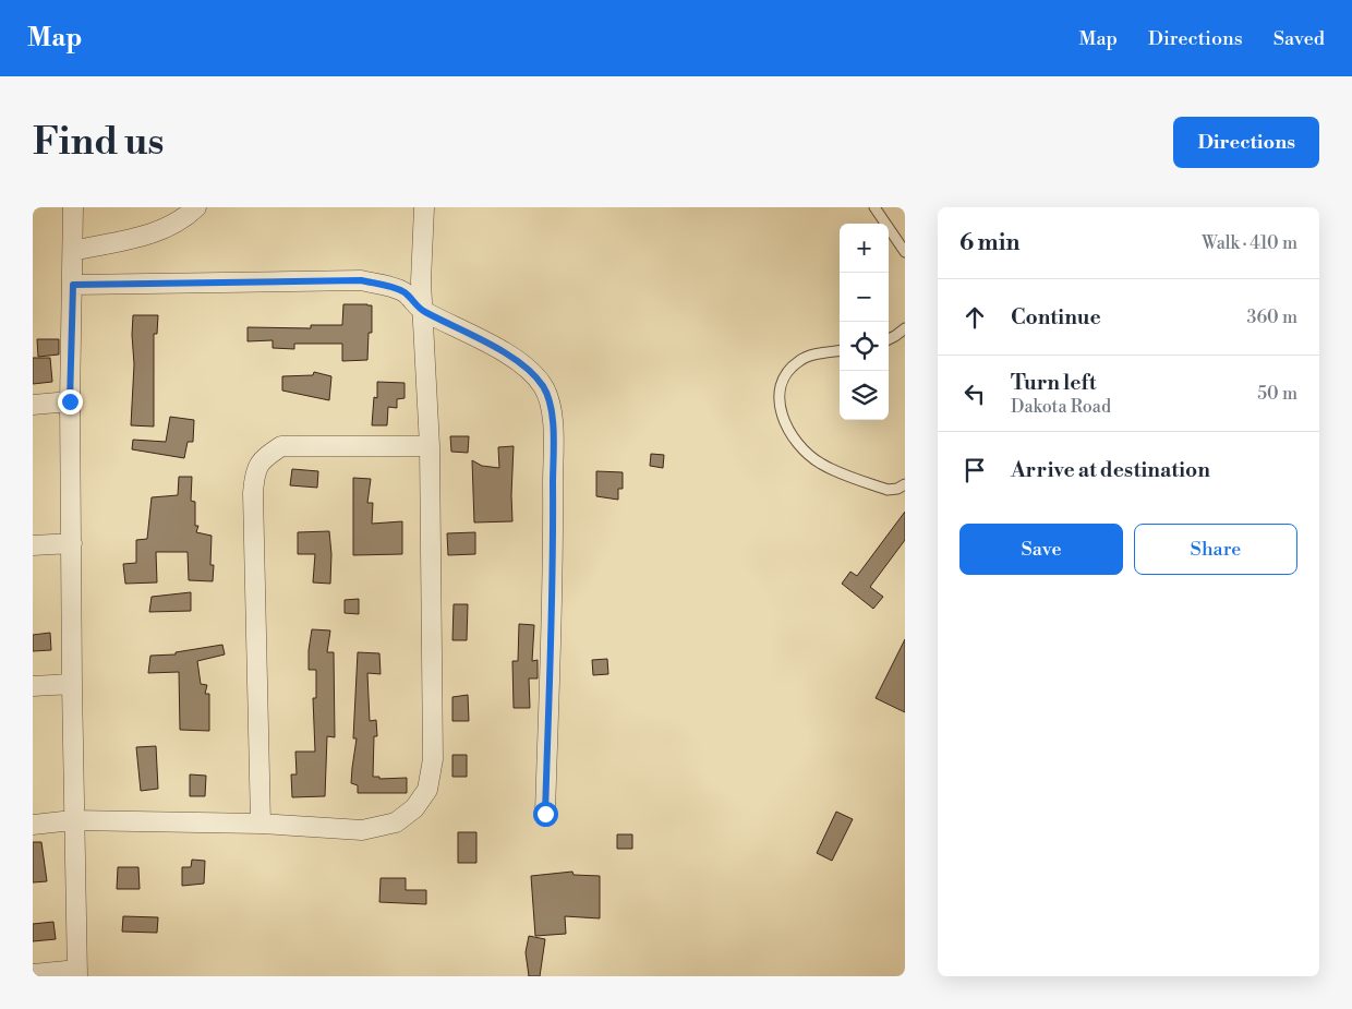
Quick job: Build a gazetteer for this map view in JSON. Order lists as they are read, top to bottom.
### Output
{
  "page": {
    "header": "Map",
    "nav": ["Map", "Directions", "Saved"],
    "buttons": [
      "Directions",
      ["Save", "Share"]
    ],
    "title": "Find us",
    "heading": ["6 min", "Walk · 410 m"],
    "map_buttons": ["+", "−"],
    "list": [
      ["Continue", "360 m"],
      ["Turn left", "Dakota Road", "50 m"],
      "Arrive at destination"
    ]
  }
}
